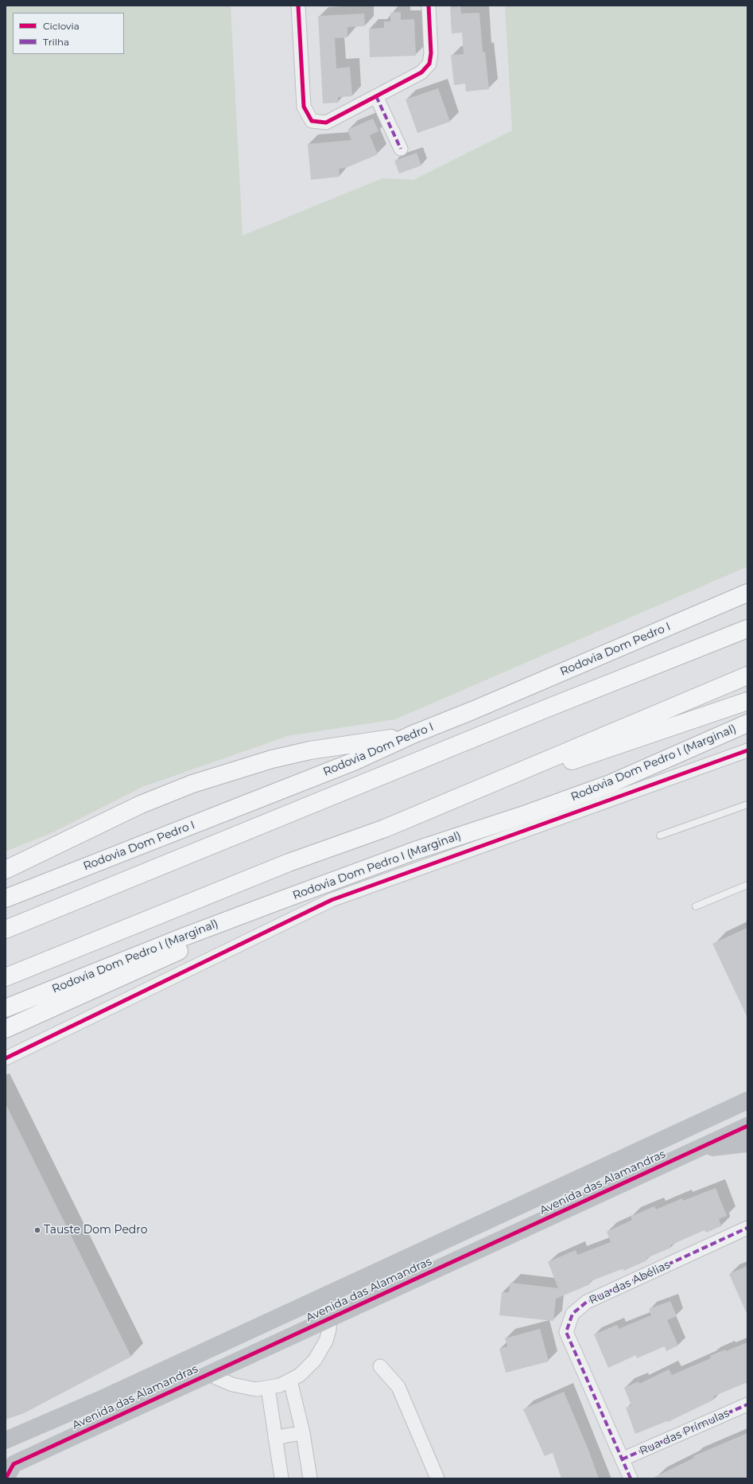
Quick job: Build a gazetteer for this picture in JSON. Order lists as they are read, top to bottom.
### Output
{
  "streets": {
    "highway": ["Rodovia Dom Pedro I", "Rodovia Dom Pedro I (Marginal)"],
    "street": ["Avenida das Alamandras", "Rua das Abélias", "Rua das Prímulas"]
  },
  "crossings": [
    ["Rua das Abélias", "Rua das Prímulas"]
  ],
  "places": ["Tauste Dom Pedro"],
  "legend": ["Ciclovia", "Trilha"]
}
